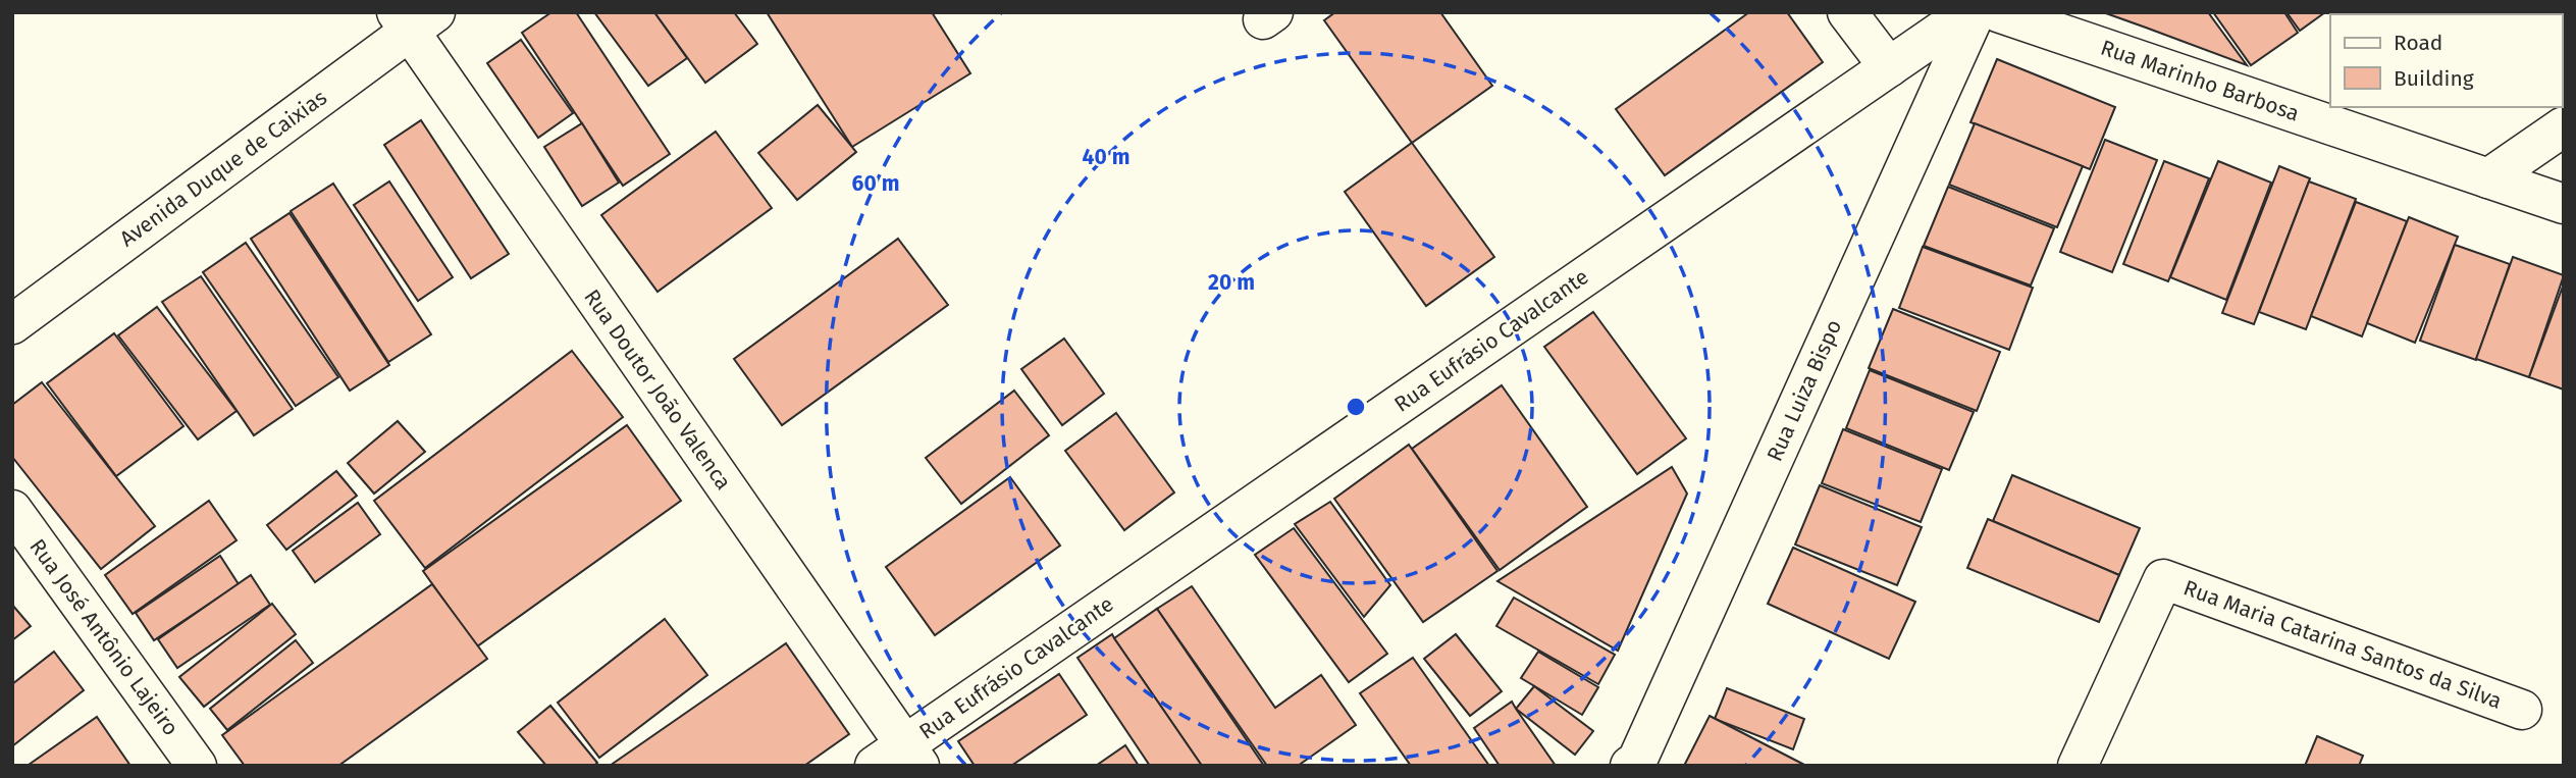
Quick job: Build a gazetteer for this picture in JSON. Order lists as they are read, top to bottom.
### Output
{
  "streets": {
    "street": [
      "Rua Marinho Barbosa",
      "Avenida Duque de Caixias",
      "Rua Eufrásio Cavalcante",
      "Rua Doutor João Valenca",
      "Rua Luiza Bispo",
      "Rua José Antônio Lajeiro",
      "Rua Maria Catarina Santos da Silva"
    ]
  },
  "crossings": [
    ["Avenida Duque de Caixias", "Rua Doutor João Valenca"],
    ["Rua Eufrásio Cavalcante", "Rua Doutor João Valenca"]
  ],
  "legend": ["Road", "Building"],
  "rings": ["40 m", "60 m", "20 m"]
}
